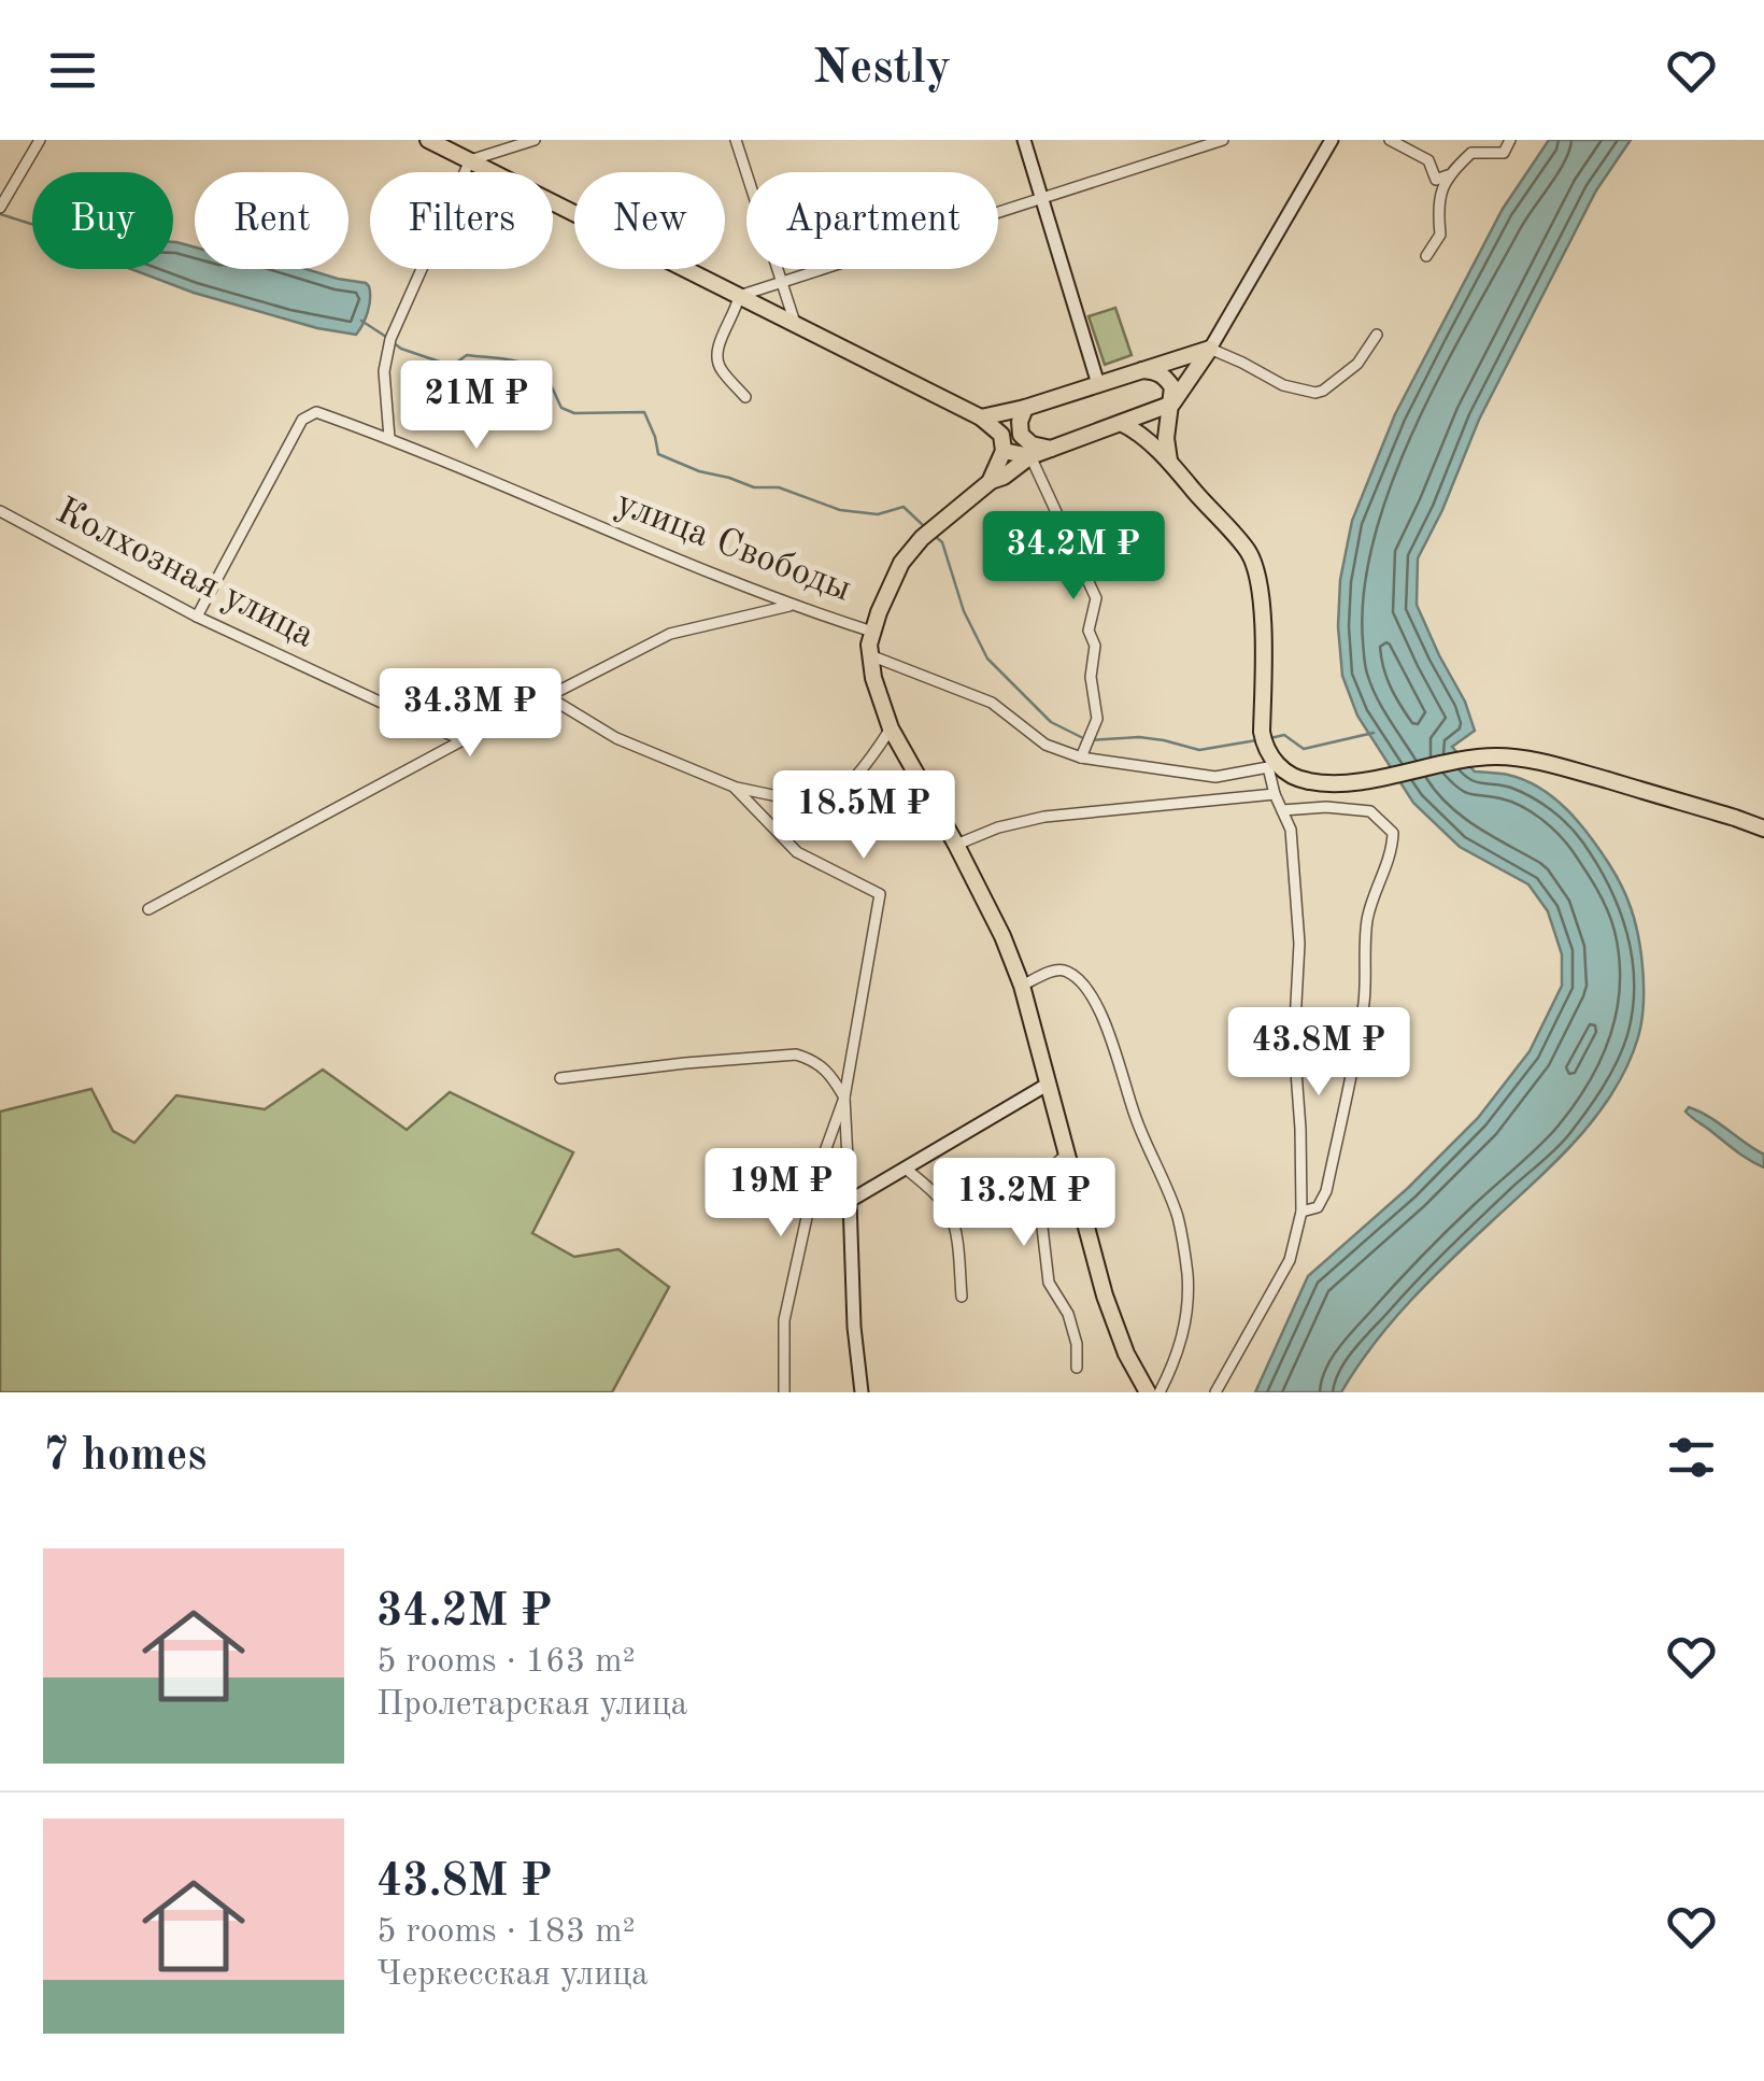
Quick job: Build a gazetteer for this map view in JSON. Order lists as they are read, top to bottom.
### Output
{
  "streets": {
    "street": ["улица Свободы", "Колхозная улица"]
  },
  "crossings": [
    ["улица Свободы", "Колхозная улица"]
  ],
  "page": {
    "header": "Nestly",
    "chip": [
      "Buy",
      "Rent",
      "Filters",
      "New",
      "Apartment"
    ],
    "price": [
      "21M ₽",
      "34.2M ₽",
      "34.3M ₽",
      "18.5M ₽",
      "43.8M ₽",
      "19M ₽",
      "13.2M ₽"
    ],
    "heading": "7 homes",
    "list": [
      {
        "name": "34.2M ₽",
        "note": "5 rooms · 163 m² · Пролетарская улица"
      },
      {
        "name": "43.8M ₽",
        "note": "5 rooms · 183 m² · Черкесская улица"
      }
    ]
  }
}
